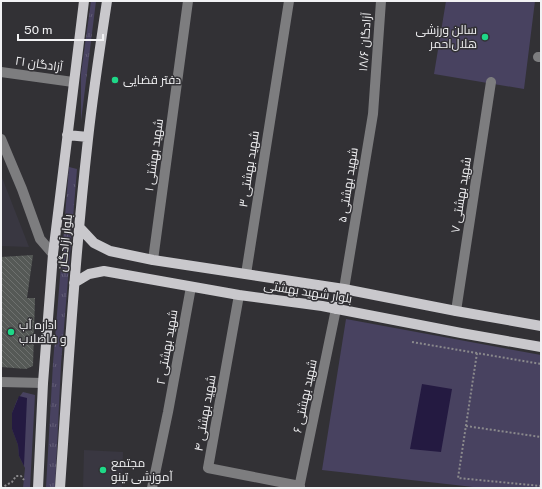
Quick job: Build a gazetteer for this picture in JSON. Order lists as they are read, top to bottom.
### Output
{
  "streets": {
    "main road": ["بلوار آزادگان", "بلوار شهید بهشتی"],
    "street": [
      "آزادگان ۱۸/۶",
      "آزادگان ۲۱",
      "شهید بهشتی ۱",
      "شهید بهشتی ۳",
      "شهید بهشتی ۵",
      "شهید بهشتی ۷",
      "شهید بهشتی ۲",
      "شهید بهشتی ۶",
      "شهید بهشتی ۴"
    ]
  },
  "crossings": [
    ["آزادگان ۱۸/۶", "شهید بهشتی ۵"],
    ["آزادگان ۲۱", "بلوار آزادگان"],
    ["شهید بهشتی ۱", "بلوار شهید بهشتی"],
    ["شهید بهشتی ۳", "بلوار شهید بهشتی"],
    ["شهید بهشتی ۵", "بلوار شهید بهشتی"],
    ["شهید بهشتی ۷", "بلوار شهید بهشتی"],
    ["بلوار آزادگان", "بلوار شهید بهشتی"],
    ["بلوار شهید بهشتی", "شهید بهشتی ۲"],
    ["بلوار شهید بهشتی", "شهید بهشتی ۶"],
    ["بلوار شهید بهشتی", "شهید بهشتی ۴"],
    ["شهید بهشتی ۶", "شهید بهشتی ۴"]
  ],
  "places": [
    "سالن ورزشی هلال‌احمر",
    "دفتر قضایی",
    "اداره آب و فاضلاب",
    "مجتمع آموزشی تینو"
  ],
  "scale_bar": "50 m"
}
